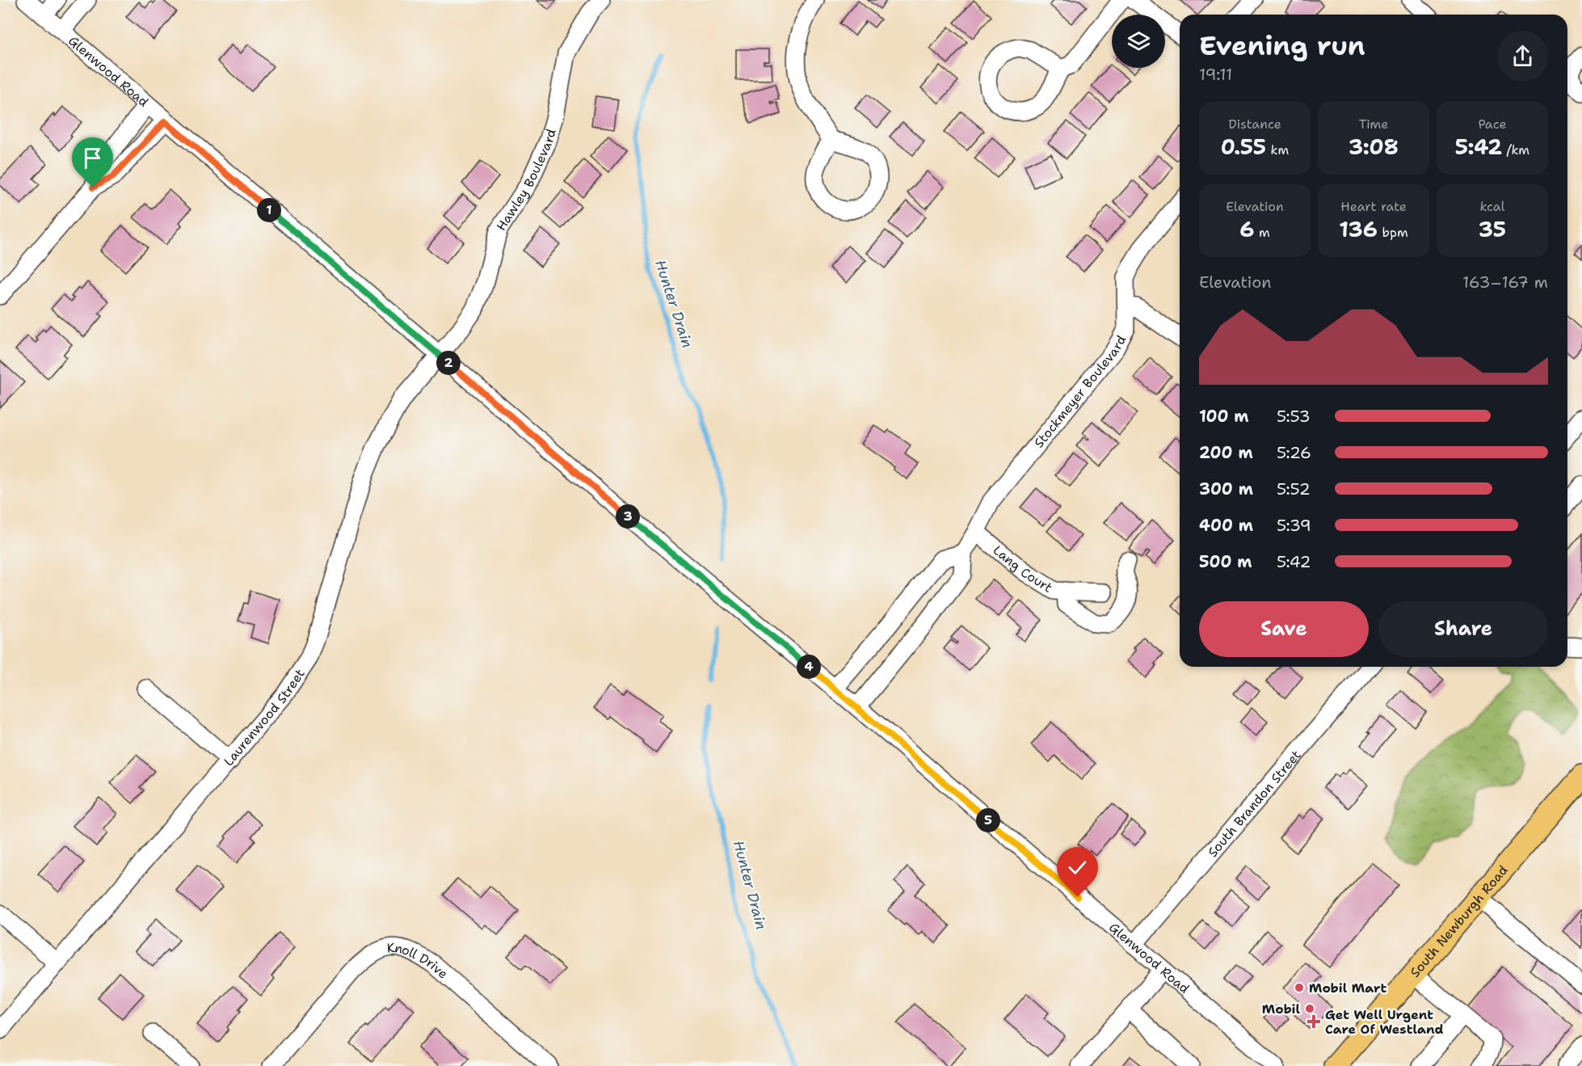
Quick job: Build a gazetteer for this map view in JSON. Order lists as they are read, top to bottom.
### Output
{
  "streets": {
    "main road": ["South Newburgh Road"],
    "street": [
      "Glenwood Road",
      "Hawley Boulevard",
      "Stockmeyer Boulevard",
      "Lang Court",
      "Laurenwood Street",
      "South Brandon Street",
      "Knoll Drive"
    ]
  },
  "crossings": [
    ["Glenwood Road", "Hawley Boulevard"],
    ["Glenwood Road", "Stockmeyer Boulevard"],
    ["Glenwood Road", "Laurenwood Street"],
    ["Glenwood Road", "South Brandon Street"],
    ["Hawley Boulevard", "Laurenwood Street"],
    ["Stockmeyer Boulevard", "Lang Court"]
  ],
  "water": ["Hunter Drain"],
  "places": {
    "other": ["Mobil Mart", "Mobil"],
    "health": ["Get Well Urgent Care Of Westland"]
  },
  "page": {
    "heading": ["Evening run", "19:11"],
    "stats": [
      ["Distance", "0.55 km"],
      ["Time", "3:08"],
      ["Pace", "5:42 /km"],
      ["Elevation", "6 m"],
      ["Heart rate", "136 bpm"],
      ["kcal", "35"]
    ],
    "pins": [
      "1",
      "2",
      "3",
      "4",
      "5"
    ],
    "chart": ["Elevation", "163–167 m"],
    "list": [
      {
        "name": "100 m",
        "note": "5:53"
      },
      {
        "name": "200 m",
        "note": "5:26"
      },
      {
        "name": "300 m",
        "note": "5:52"
      },
      {
        "name": "400 m",
        "note": "5:39"
      },
      {
        "name": "500 m",
        "note": "5:42"
      }
    ],
    "buttons": ["Save", "Share"]
  }
}
